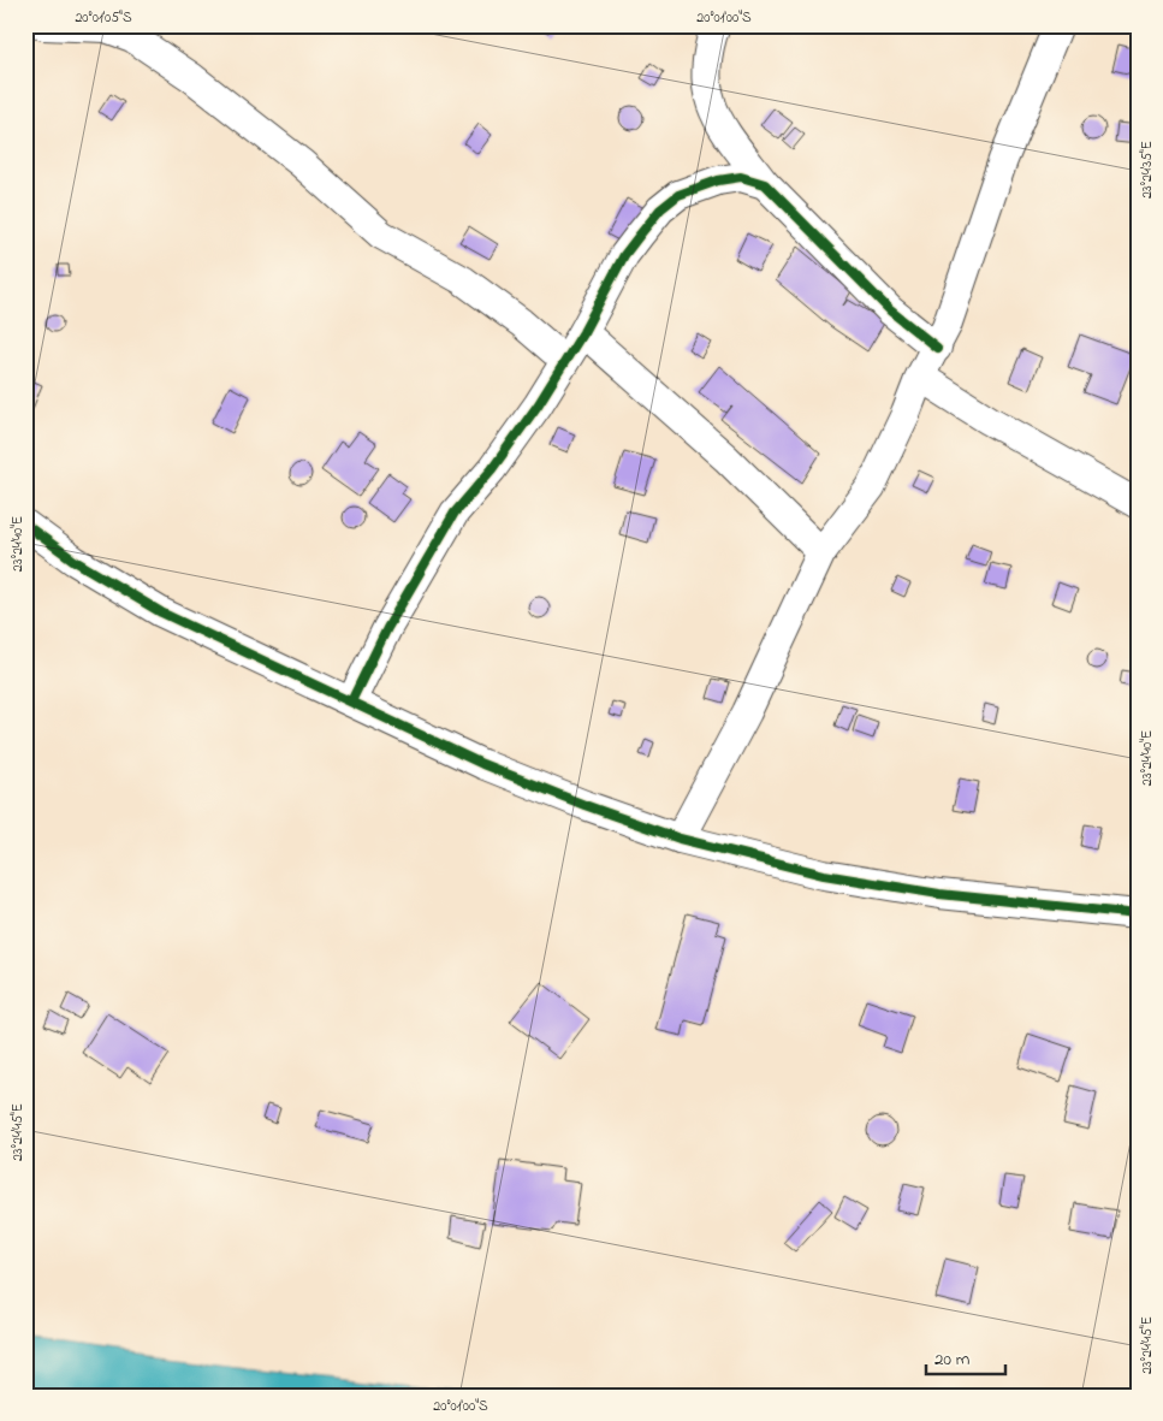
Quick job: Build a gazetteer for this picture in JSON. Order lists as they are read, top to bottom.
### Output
{
  "scale_bar": "20 m",
  "coordinates": [
    "20°01'05\"S",
    "20°01'00\"S",
    "23°24'35\"E",
    "23°24'40\"E",
    "23°24'45\"E"
  ]
}
